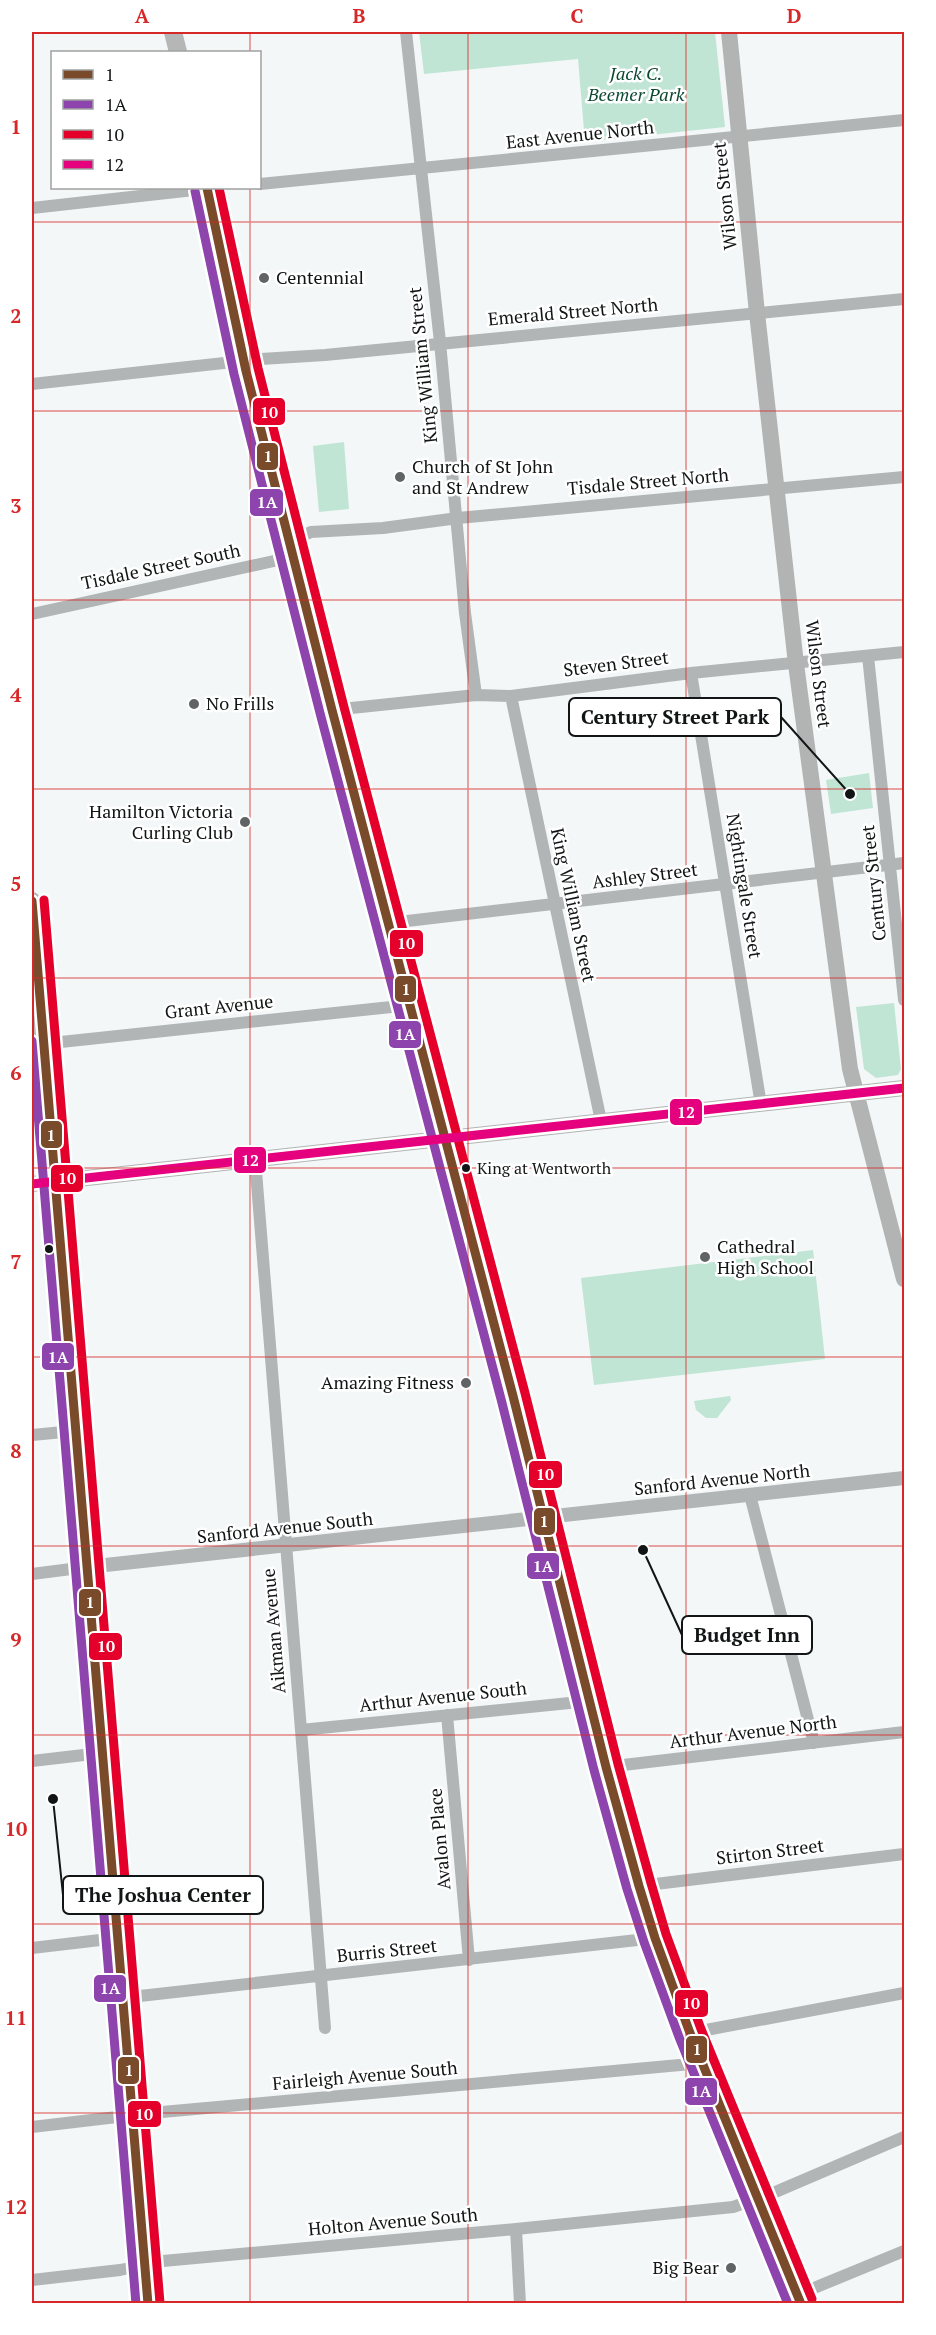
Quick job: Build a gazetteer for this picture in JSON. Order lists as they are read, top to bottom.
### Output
{
  "streets": {
    "main road": ["Wilson Street"],
    "street": [
      "East Avenue North",
      "Emerald Street North",
      "King William Street",
      "Tisdale Street North",
      "Tisdale Street South",
      "Steven Street",
      "Ashley Street",
      "Century Street",
      "Nightingale Street",
      "Grant Avenue",
      "Sanford Avenue North",
      "Sanford Avenue South",
      "Aikman Avenue",
      "Arthur Avenue South",
      "Arthur Avenue North",
      "Avalon Place",
      "Stirton Street",
      "Burris Street",
      "Fairleigh Avenue South",
      "Holton Avenue South"
    ]
  },
  "crossings": [
    ["East Avenue North", "Wilson Street"],
    ["East Avenue North", "King William Street"],
    ["Wilson Street", "Emerald Street North"],
    ["Wilson Street", "Tisdale Street North"],
    ["Wilson Street", "Steven Street"],
    ["Wilson Street", "Ashley Street"],
    ["Emerald Street North", "King William Street"],
    ["King William Street", "Tisdale Street North"],
    ["King William Street", "Steven Street"],
    ["King William Street", "Ashley Street"],
    ["Tisdale Street North", "Tisdale Street South"],
    ["Steven Street", "Century Street"],
    ["Steven Street", "Nightingale Street"],
    ["Ashley Street", "Century Street"],
    ["Ashley Street", "Nightingale Street"],
    ["Sanford Avenue North", "Sanford Avenue South"],
    ["Sanford Avenue South", "Aikman Avenue"],
    ["Aikman Avenue", "Arthur Avenue South"],
    ["Aikman Avenue", "Burris Street"],
    ["Arthur Avenue South", "Avalon Place"],
    ["Avalon Place", "Burris Street"]
  ],
  "parks": ["Jack C. Beemer Park"],
  "places": [
    "Centennial",
    "Church of St John and St Andrew",
    "No Frills",
    "Century Street Park",
    "Hamilton Victoria Curling Club",
    "King at Wentworth",
    "Cathedral High School",
    "Amazing Fitness",
    "Budget Inn",
    "The Joshua Center",
    "Big Bear"
  ],
  "lines": [
    "transit line 1",
    "transit line 10",
    "transit line 1A",
    "transit line 12"
  ],
  "legend": [
    "1",
    "1A",
    "10",
    "12"
  ],
  "grid": {
    "columns": [
      "A",
      "B",
      "C",
      "D"
    ],
    "rows": [
      "1",
      "2",
      "3",
      "4",
      "5",
      "6",
      "7",
      "8",
      "9",
      "10",
      "11",
      "12"
    ]
  }
}
